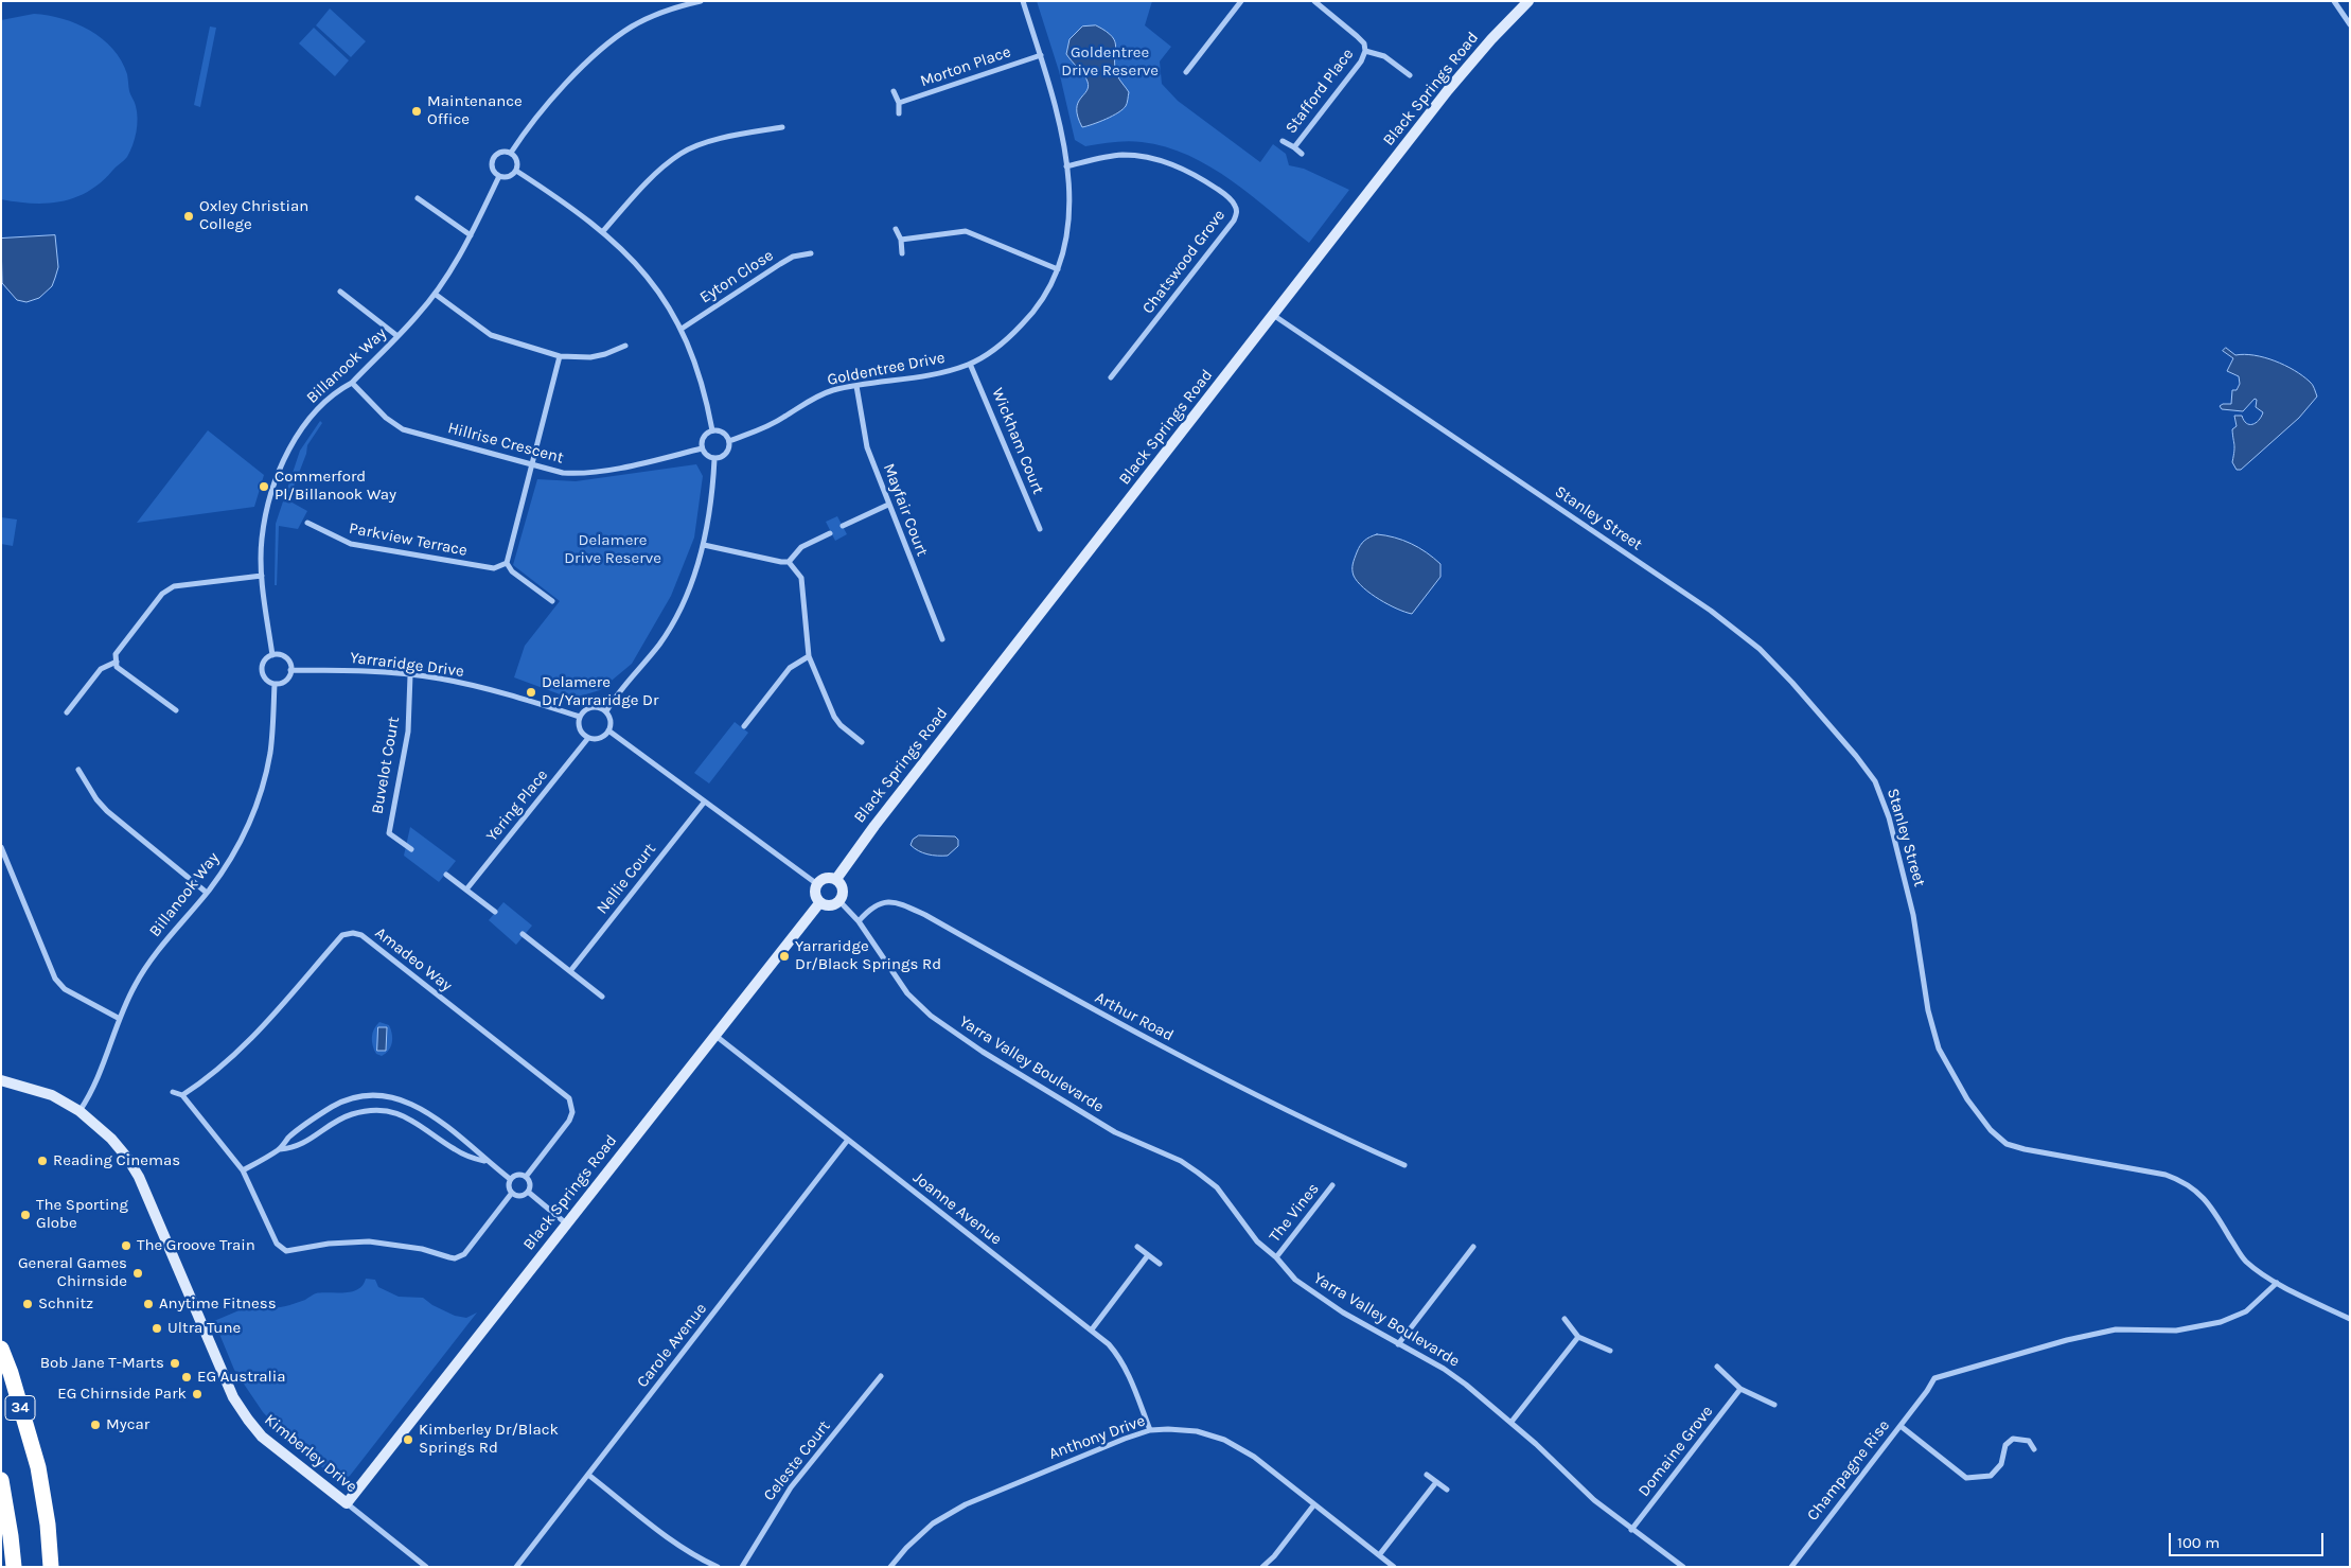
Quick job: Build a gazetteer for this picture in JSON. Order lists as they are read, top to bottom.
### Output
{
  "streets": {
    "highway": ["34"],
    "main road": ["Black Springs Road", "Kimberley Drive"],
    "street": [
      "Morton Place",
      "Stafford Place",
      "Chatswood Grove",
      "Eyton Close",
      "Billanook Way",
      "Goldentree Drive",
      "Wickham Court",
      "Hillrise Crescent",
      "Mayfair Court",
      "Stanley Street",
      "Parkview Terrace",
      "Yarraridge Drive",
      "Buvelot Court",
      "Yering Place",
      "Nellie Court",
      "Amadeo Way",
      "Arthur Road",
      "Yarra Valley Boulevarde",
      "Joanne Avenue",
      "The Vines",
      "Carole Avenue",
      "Anthony Drive",
      "Domaine Grove",
      "Celeste Court",
      "Champagne Rise"
    ]
  },
  "crossings": [
    ["Morton Place", "Goldentree Drive"],
    ["Black Springs Road", "Stanley Street"],
    ["Black Springs Road", "Yarra Valley Boulevarde"],
    ["Black Springs Road", "Joanne Avenue"],
    ["Black Springs Road", "Kimberley Drive"],
    ["Chatswood Grove", "Goldentree Drive"],
    ["Billanook Way", "Hillrise Crescent"],
    ["Billanook Way", "Yarraridge Drive"],
    ["Billanook Way", "Kimberley Drive"],
    ["Goldentree Drive", "Wickham Court"],
    ["Goldentree Drive", "Hillrise Crescent"],
    ["Goldentree Drive", "Mayfair Court"],
    ["Stanley Street", "Champagne Rise"],
    ["Yarraridge Drive", "Buvelot Court"],
    ["Yarraridge Drive", "Yering Place"],
    ["Arthur Road", "Yarra Valley Boulevarde"],
    ["Yarra Valley Boulevarde", "The Vines"],
    ["Yarra Valley Boulevarde", "Domaine Grove"],
    ["Joanne Avenue", "Carole Avenue"],
    ["Joanne Avenue", "Anthony Drive"]
  ],
  "parks": ["Goldentree Drive Reserve", "Delamere Drive Reserve"],
  "places": [
    "Maintenance Office",
    "Oxley Christian College",
    "Commerford Pl/Billanook Way",
    "Delamere Dr/Yarraridge Dr",
    "Yarraridge Dr/Black Springs Rd",
    "Reading Cinemas",
    "The Sporting Globe",
    "The Groove Train",
    "General Games Chirnside",
    "Schnitz",
    "Anytime Fitness",
    "Ultra Tune",
    "Bob Jane T-Marts",
    "EG Australia",
    "EG Chirnside Park",
    "Mycar",
    "Kimberley Dr/Black Springs Rd"
  ],
  "scale_bar": "100 m"
}
